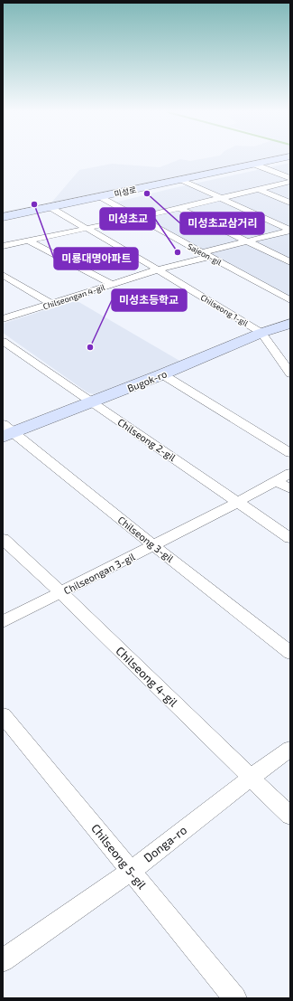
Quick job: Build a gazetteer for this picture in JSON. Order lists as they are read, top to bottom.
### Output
{
  "streets": {
    "street": [
      "미성로",
      "Sajeon-gil",
      "Chilseongan 4-gil",
      "Chilseong 1-gil",
      "Bugok-ro",
      "Chilseong 2-gil",
      "Chilseong 3-gil",
      "Chilseongan 3-gil",
      "Chilseong 4-gil",
      "Donga-ro",
      "Chilseong 5-gil"
    ]
  },
  "crossings": [
    ["미성로", "Sajeon-gil"],
    ["미성로", "Chilseong 1-gil"],
    ["Sajeon-gil", "Chilseongan 4-gil"],
    ["Chilseongan 4-gil", "Chilseong 1-gil"],
    ["Chilseong 1-gil", "Bugok-ro"],
    ["Bugok-ro", "Chilseong 2-gil"],
    ["Bugok-ro", "Chilseong 3-gil"],
    ["Chilseong 2-gil", "Chilseongan 3-gil"],
    ["Chilseong 3-gil", "Chilseongan 3-gil"],
    ["Chilseongan 3-gil", "Chilseong 4-gil"],
    ["Chilseong 4-gil", "Donga-ro"],
    ["Donga-ro", "Chilseong 5-gil"]
  ],
  "places": [
    "미성초교삼거리",
    "미룡대명아파트",
    "미성초교",
    "미성초등학교"
  ]
}
